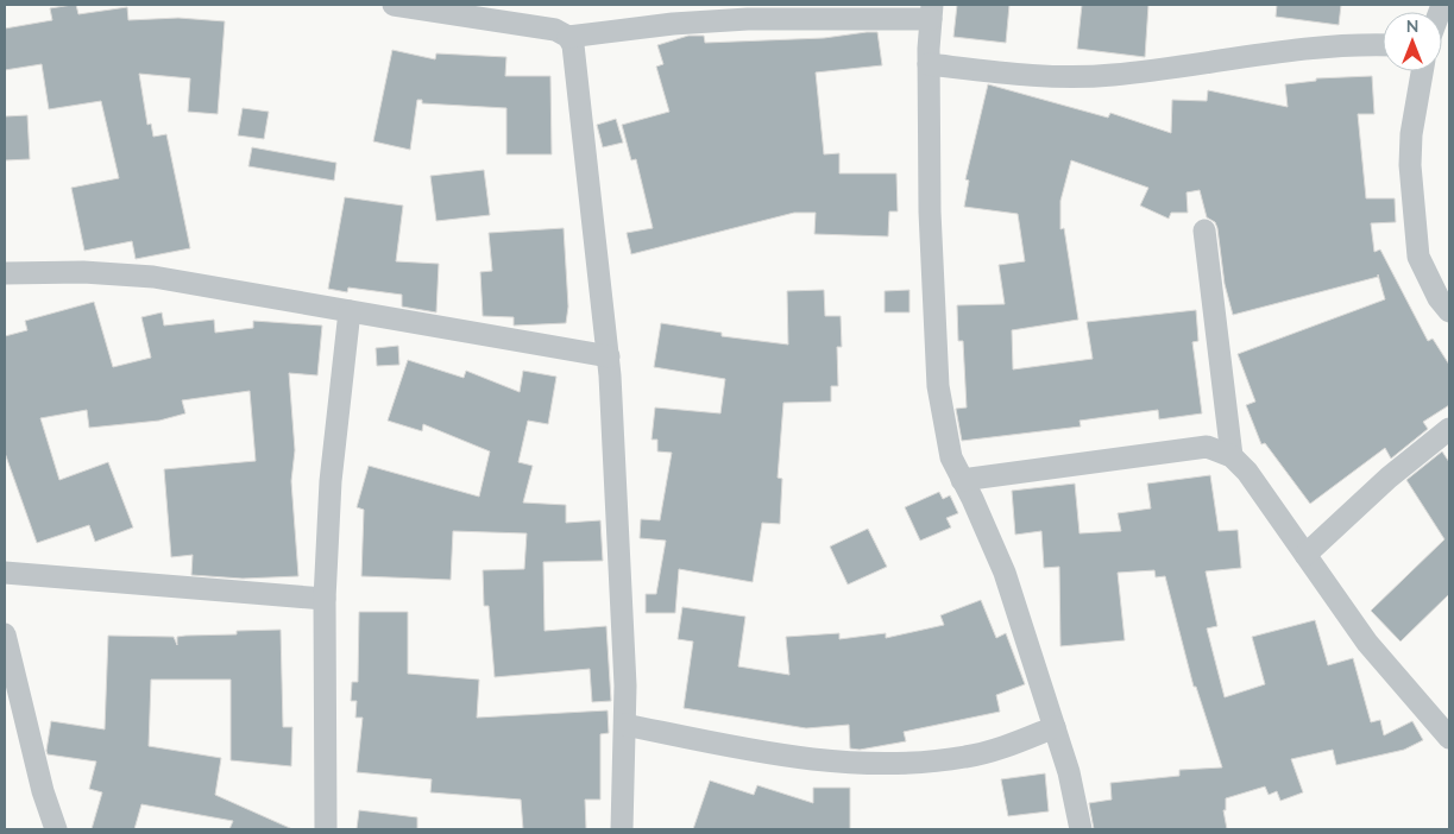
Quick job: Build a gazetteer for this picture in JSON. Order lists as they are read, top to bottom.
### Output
{
  "north": "top"
}
